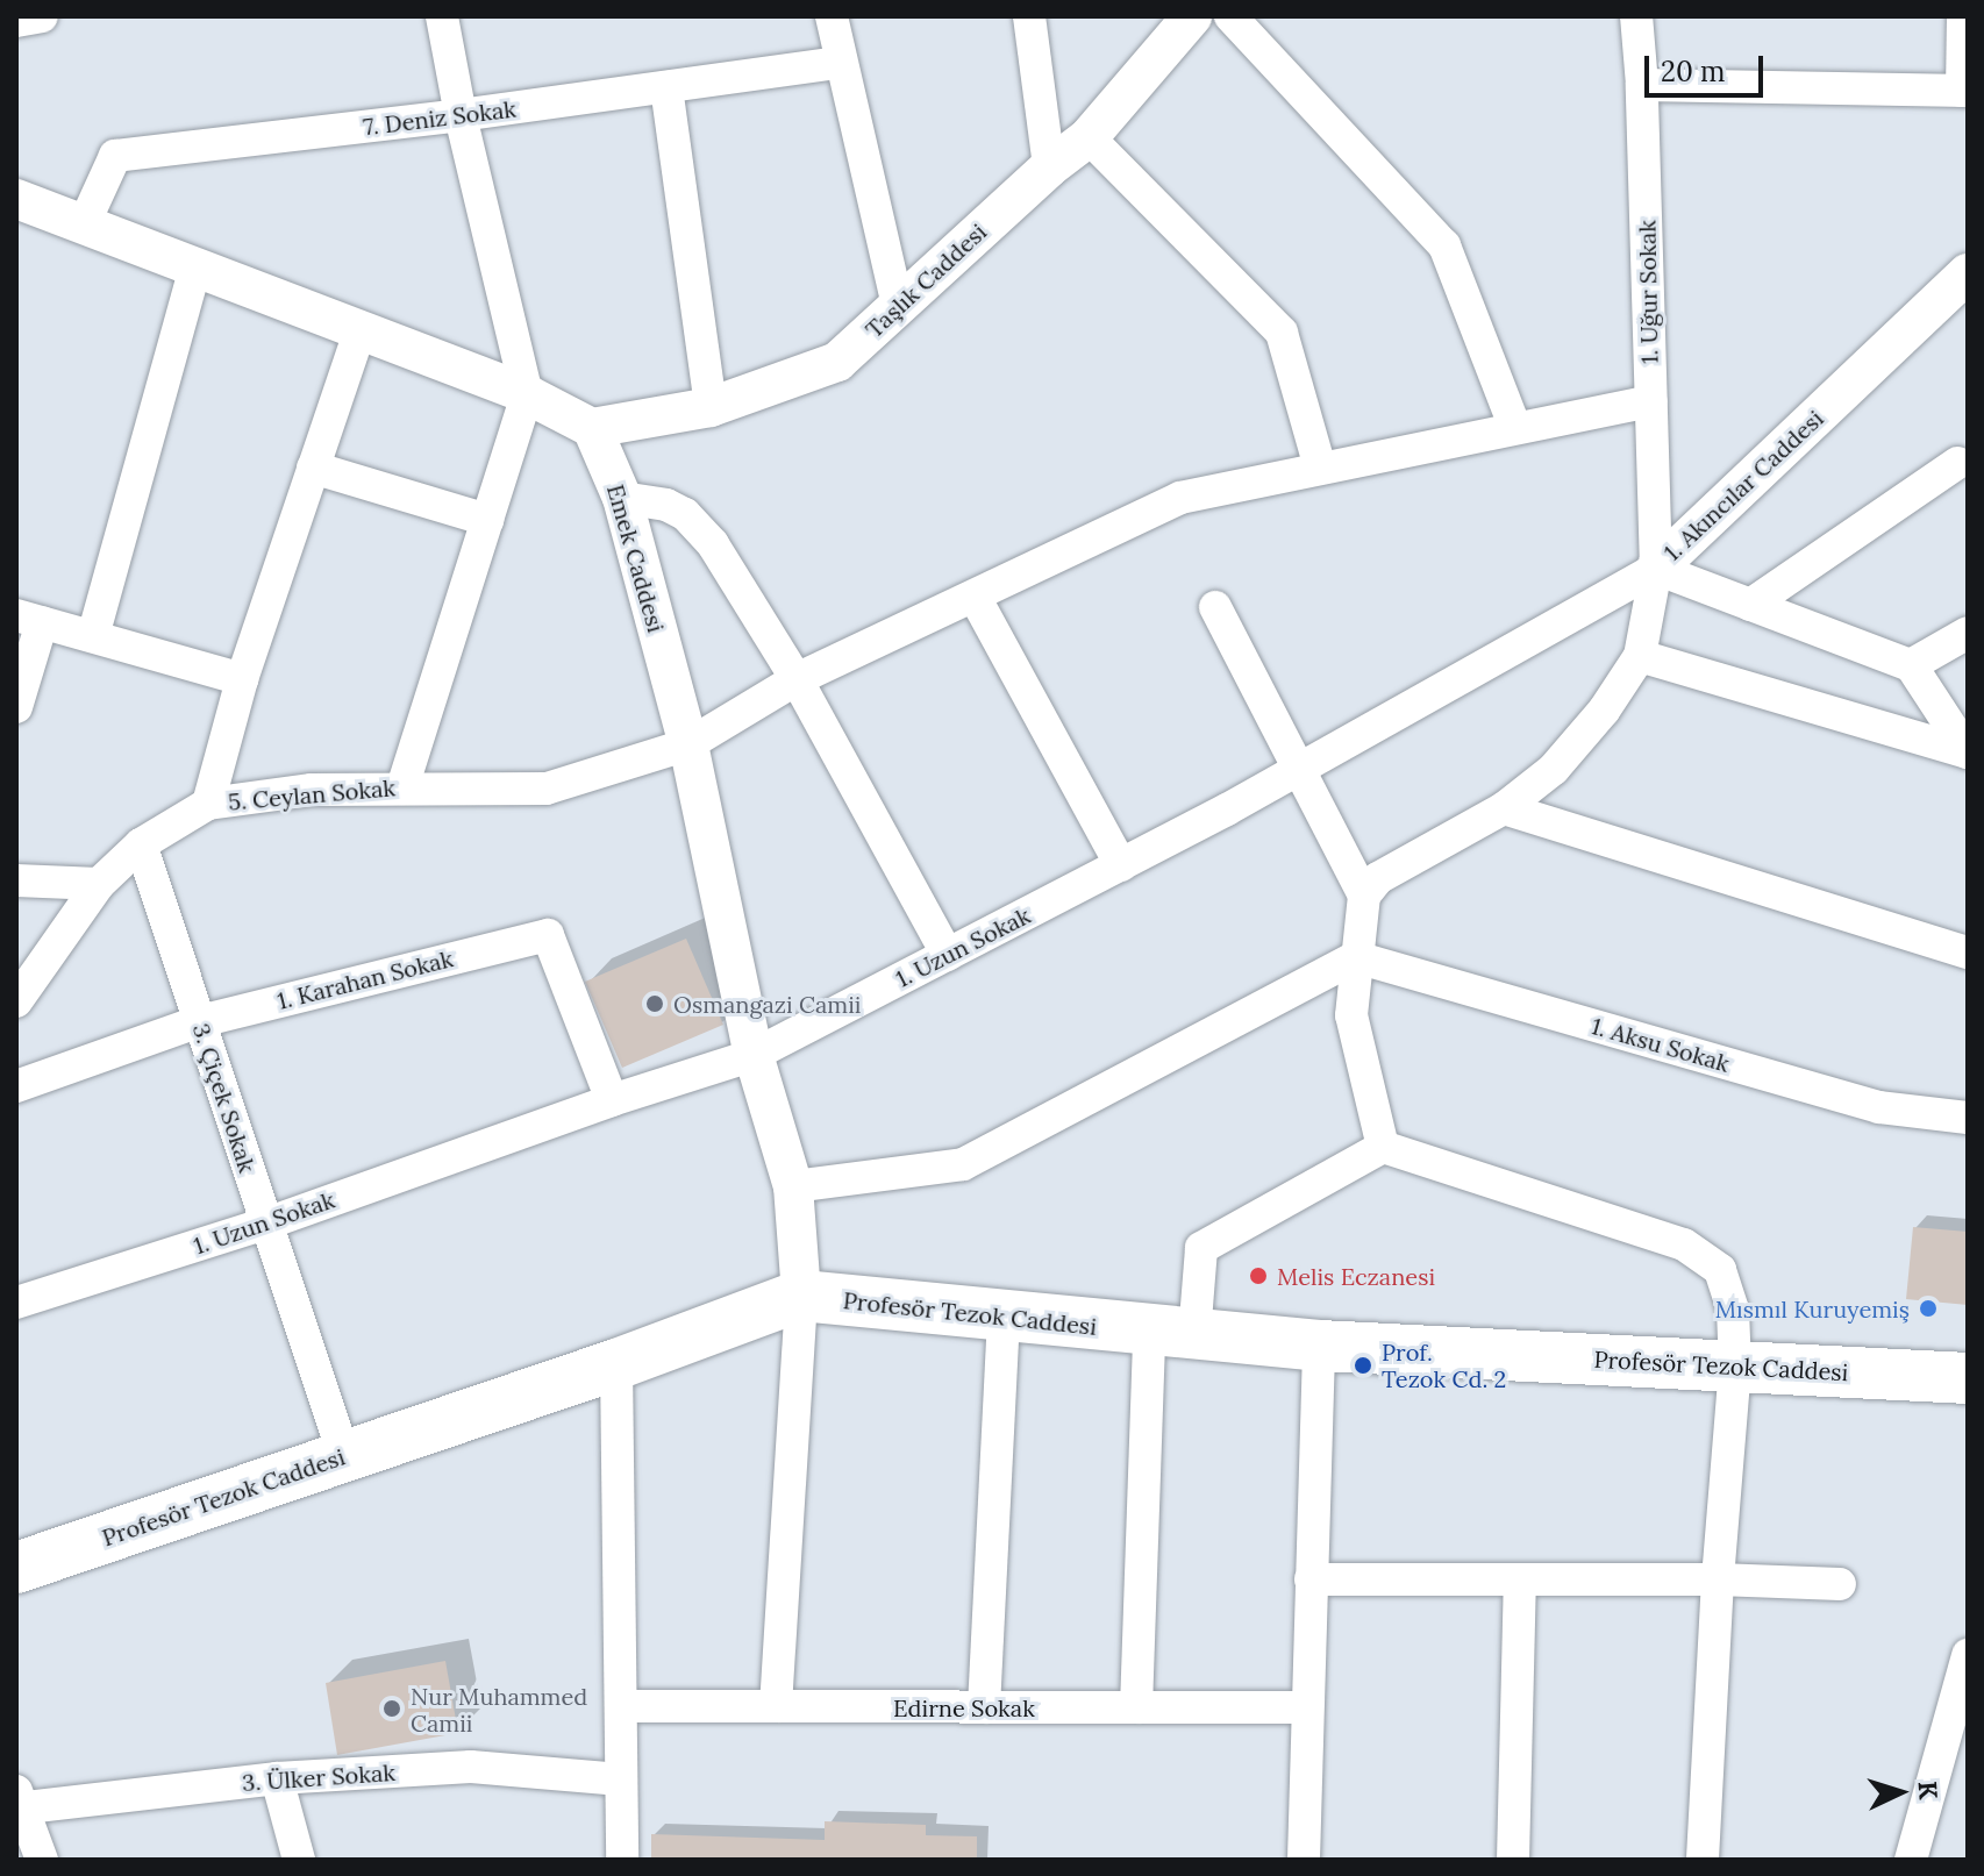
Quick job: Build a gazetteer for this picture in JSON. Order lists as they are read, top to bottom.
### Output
{
  "streets": {
    "main road": ["Profesör Tezok Caddesi"],
    "street": [
      "7. Deniz Sokak",
      "Taşlık Caddesi",
      "1. Uğur Sokak",
      "1. Akıncılar Caddesi",
      "Emek Caddesi",
      "5. Ceylan Sokak",
      "1. Uzun Sokak",
      "1. Karahan Sokak",
      "1. Aksu Sokak",
      "3. Çiçek Sokak",
      "Edirne Sokak",
      "3. Ülker Sokak"
    ]
  },
  "crossings": [
    ["Taşlık Caddesi", "Emek Caddesi"],
    ["1. Uğur Sokak", "1. Akıncılar Caddesi"],
    ["1. Uğur Sokak", "5. Ceylan Sokak"],
    ["1. Uğur Sokak", "1. Uzun Sokak"],
    ["1. Akıncılar Caddesi", "1. Uzun Sokak"],
    ["Emek Caddesi", "5. Ceylan Sokak"],
    ["Emek Caddesi", "1. Uzun Sokak"],
    ["Emek Caddesi", "Profesör Tezok Caddesi"],
    ["5. Ceylan Sokak", "3. Çiçek Sokak"],
    ["1. Uzun Sokak", "1. Karahan Sokak"],
    ["1. Uzun Sokak", "3. Çiçek Sokak"],
    ["1. Karahan Sokak", "3. Çiçek Sokak"],
    ["3. Çiçek Sokak", "Profesör Tezok Caddesi"]
  ],
  "places": [
    "Osmangazi Camii",
    "Melis Eczanesi",
    "Mısmıl Kuruyemiş",
    "Prof. Tezok Cd. 2",
    "Nur Muhammed Camii"
  ],
  "scale_bar": "20 m",
  "north": "right"
}
